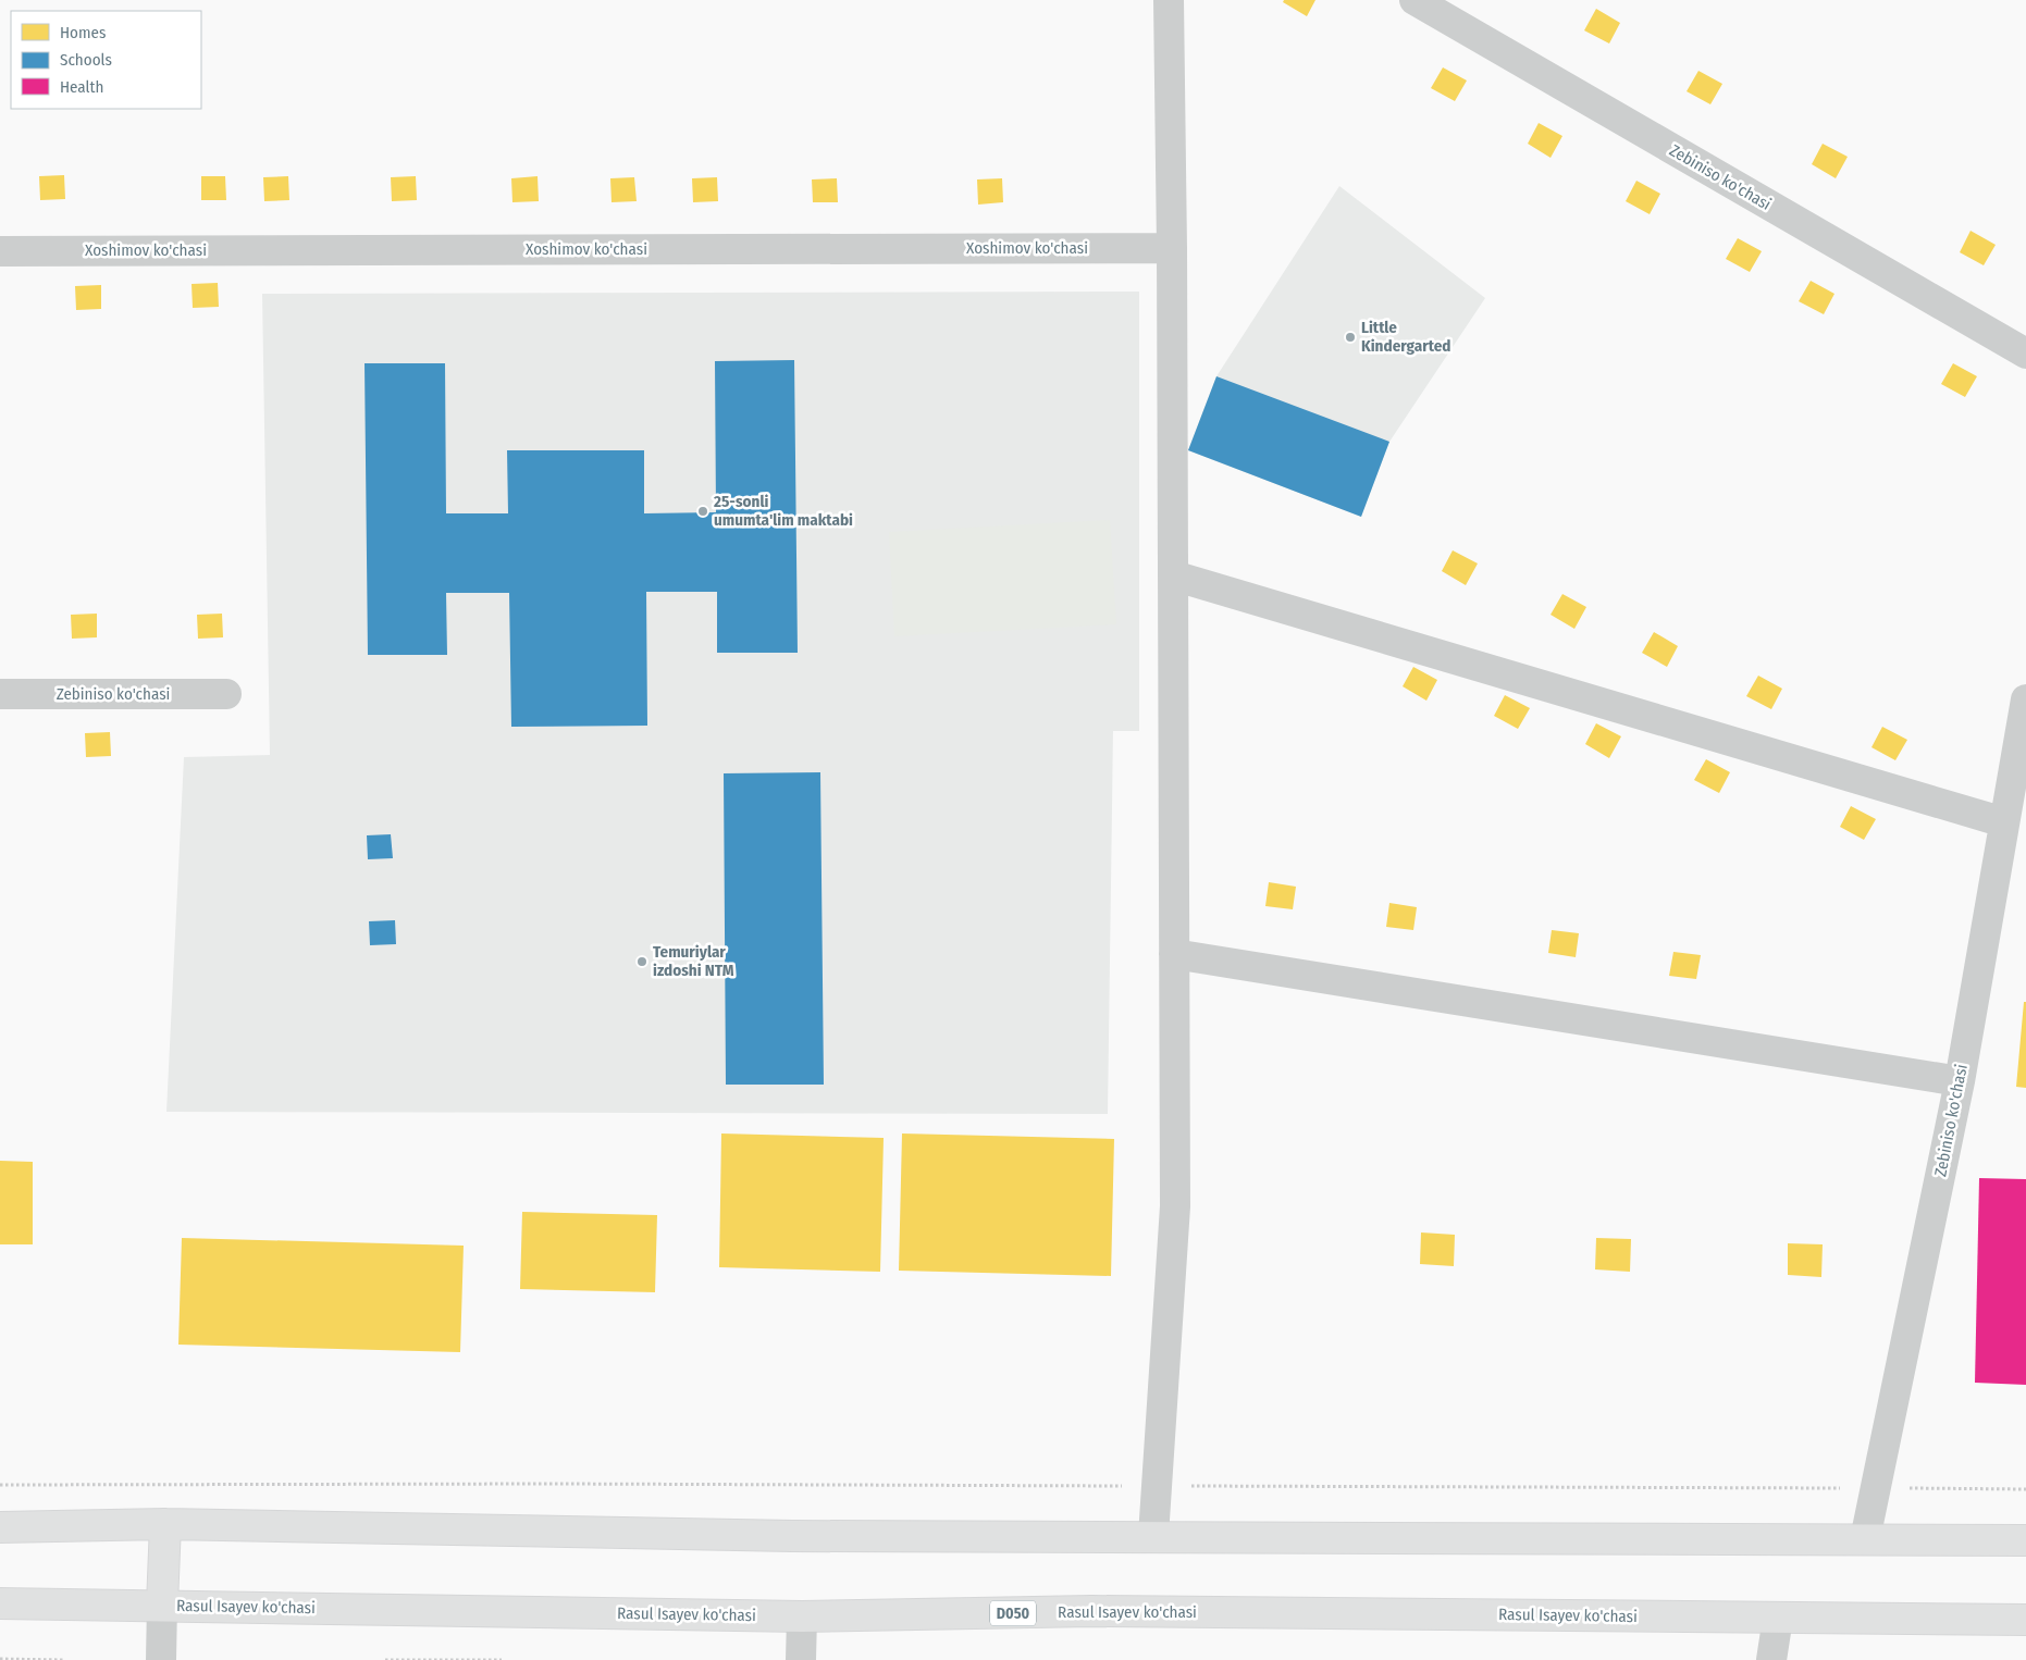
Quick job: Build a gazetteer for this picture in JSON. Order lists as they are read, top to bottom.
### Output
{
  "streets": {
    "main road": ["Rasul Isayev ko'chasi", "D050"],
    "street": ["Zebiniso ko'chasi", "Xoshimov ko'chasi"]
  },
  "places": ["Little Kindergarted", "25-sonli umumta'lim maktabi", "Temuriylar izdoshi NTM"],
  "legend": ["Homes", "Schools", "Health"]
}
